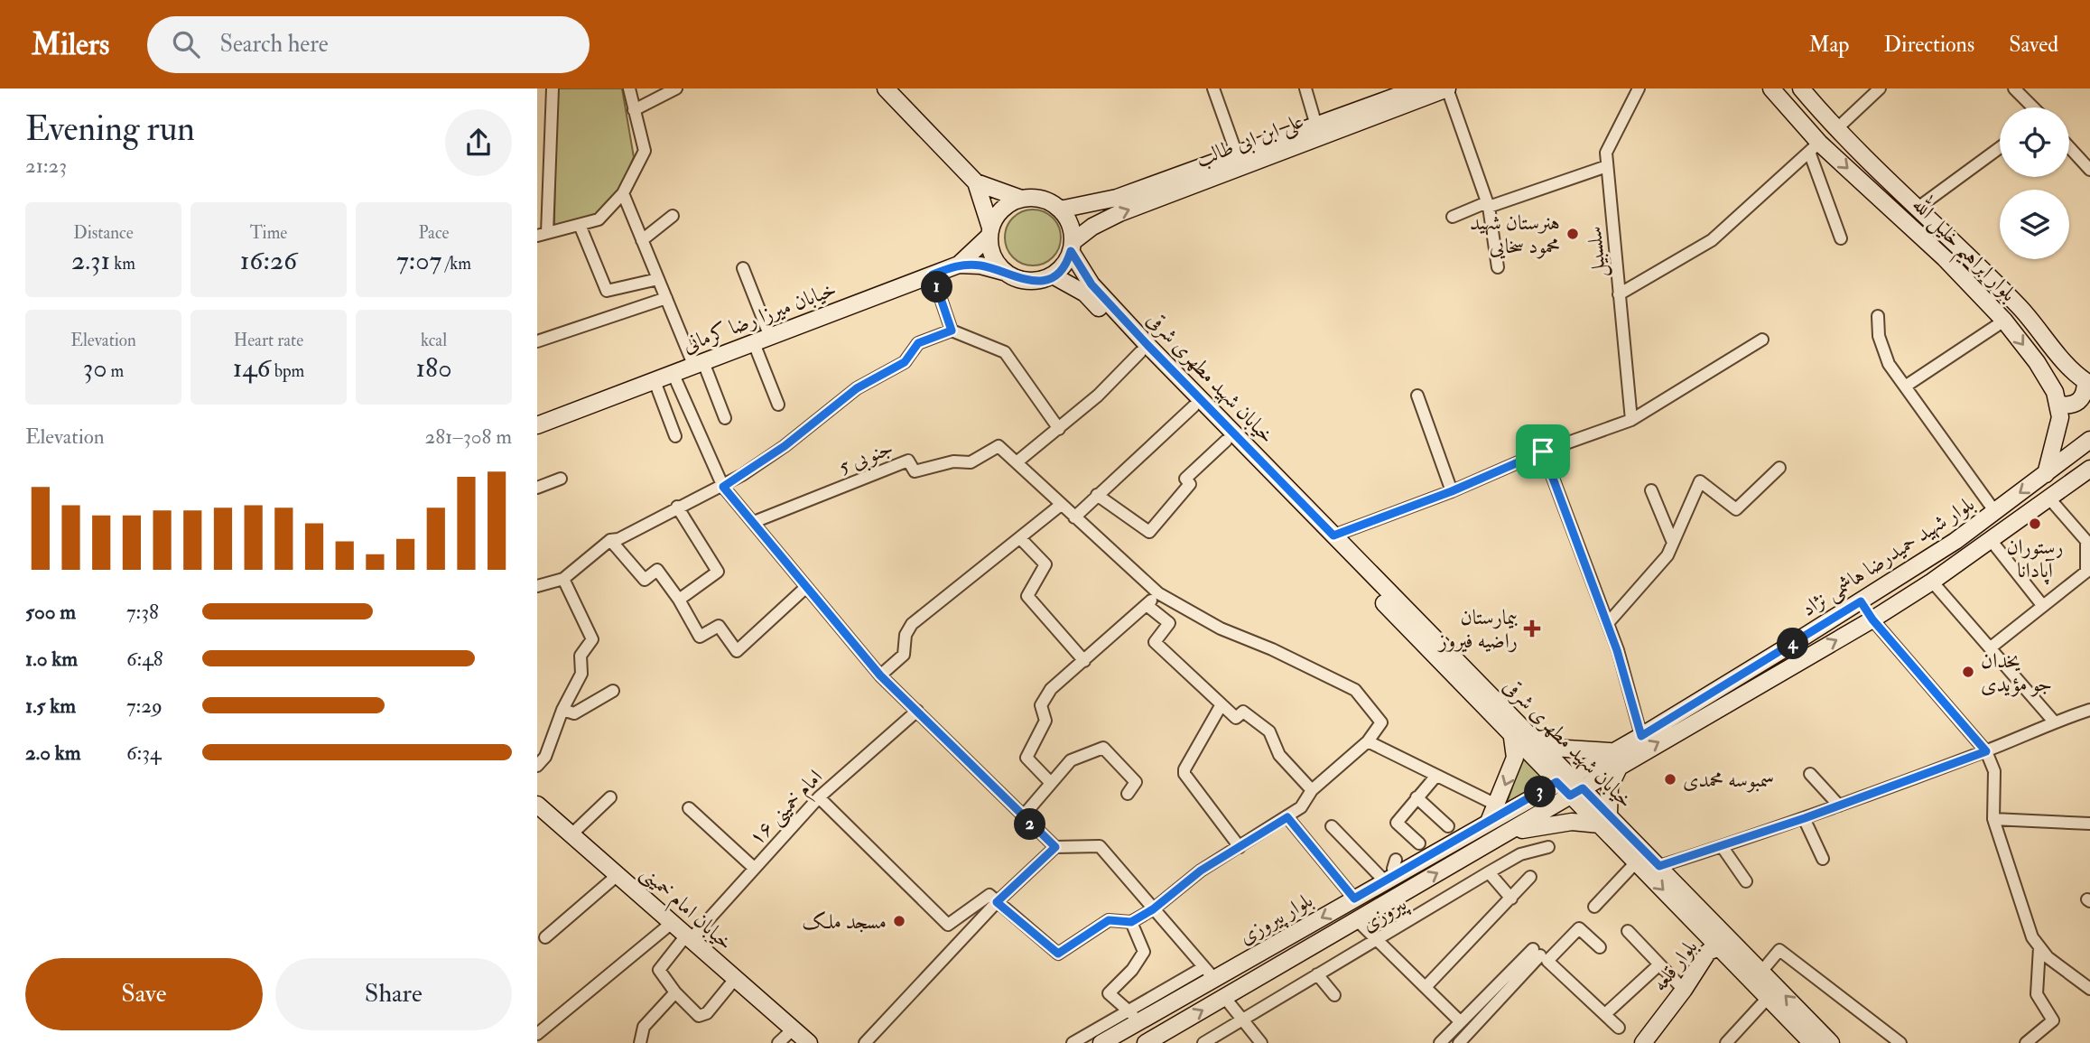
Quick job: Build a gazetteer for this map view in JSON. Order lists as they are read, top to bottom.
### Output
{
  "streets": {
    "main road": [
      "علی ابن ابی طالب",
      "بلوار ابراهیم خلیل الله",
      "خیابان میرزا رضا کرمانی",
      "خیابان شهید مطهری شرقی",
      "بلوار شهید حمیدرضا هاشمی نژاد",
      "خیابان امام خمینی",
      "بلوار پیروزی",
      "بلوار قلعه"
    ],
    "street": [
      "سلسبیل",
      "جنوبی 5",
      "امام خمینی ۱۶",
      "پیروزی"
    ]
  },
  "crossings": [
    ["علی ابن ابی طالب", "خیابان میرزا رضا کرمانی"],
    ["علی ابن ابی طالب", "خیابان شهید مطهری شرقی"],
    ["بلوار ابراهیم خلیل الله", "بلوار شهید حمیدرضا هاشمی نژاد"],
    ["خیابان میرزا رضا کرمانی", "خیابان شهید مطهری شرقی"],
    ["خیابان شهید مطهری شرقی", "بلوار شهید حمیدرضا هاشمی نژاد"],
    ["خیابان شهید مطهری شرقی", "بلوار پیروزی"],
    ["خیابان شهید مطهری شرقی", "بلوار قلعه"],
    ["بلوار شهید حمیدرضا هاشمی نژاد", "بلوار پیروزی"],
    ["امام خمینی ۱۶", "خیابان امام خمینی"]
  ],
  "places": {
    "other": [
      "هنرستان شهید محمود سخایی",
      "رستوران آپادانا",
      "یخدان جو مؤیدی",
      "سمبوسه محمدی",
      "مسجد ملک"
    ],
    "health": ["بیمارستان راضیه فیروز"]
  },
  "page": {
    "header": "Milers",
    "search": "Search here",
    "nav": ["Map", "Directions", "Saved"],
    "heading": ["Evening run", "21:23"],
    "stats": [
      ["Distance", "2.31 km"],
      ["Time", "16:26"],
      ["Pace", "7:07 /km"],
      ["Elevation", "30 m"],
      ["Heart rate", "146 bpm"],
      ["kcal", "180"]
    ],
    "pins": [
      "1",
      "4",
      "3",
      "2"
    ],
    "chart": ["Elevation", "281–308 m"],
    "list": [
      {
        "name": "500 m",
        "note": "7:38"
      },
      {
        "name": "1.0 km",
        "note": "6:48"
      },
      {
        "name": "1.5 km",
        "note": "7:29"
      },
      {
        "name": "2.0 km",
        "note": "6:34"
      }
    ],
    "buttons": ["Save", "Share"]
  }
}
